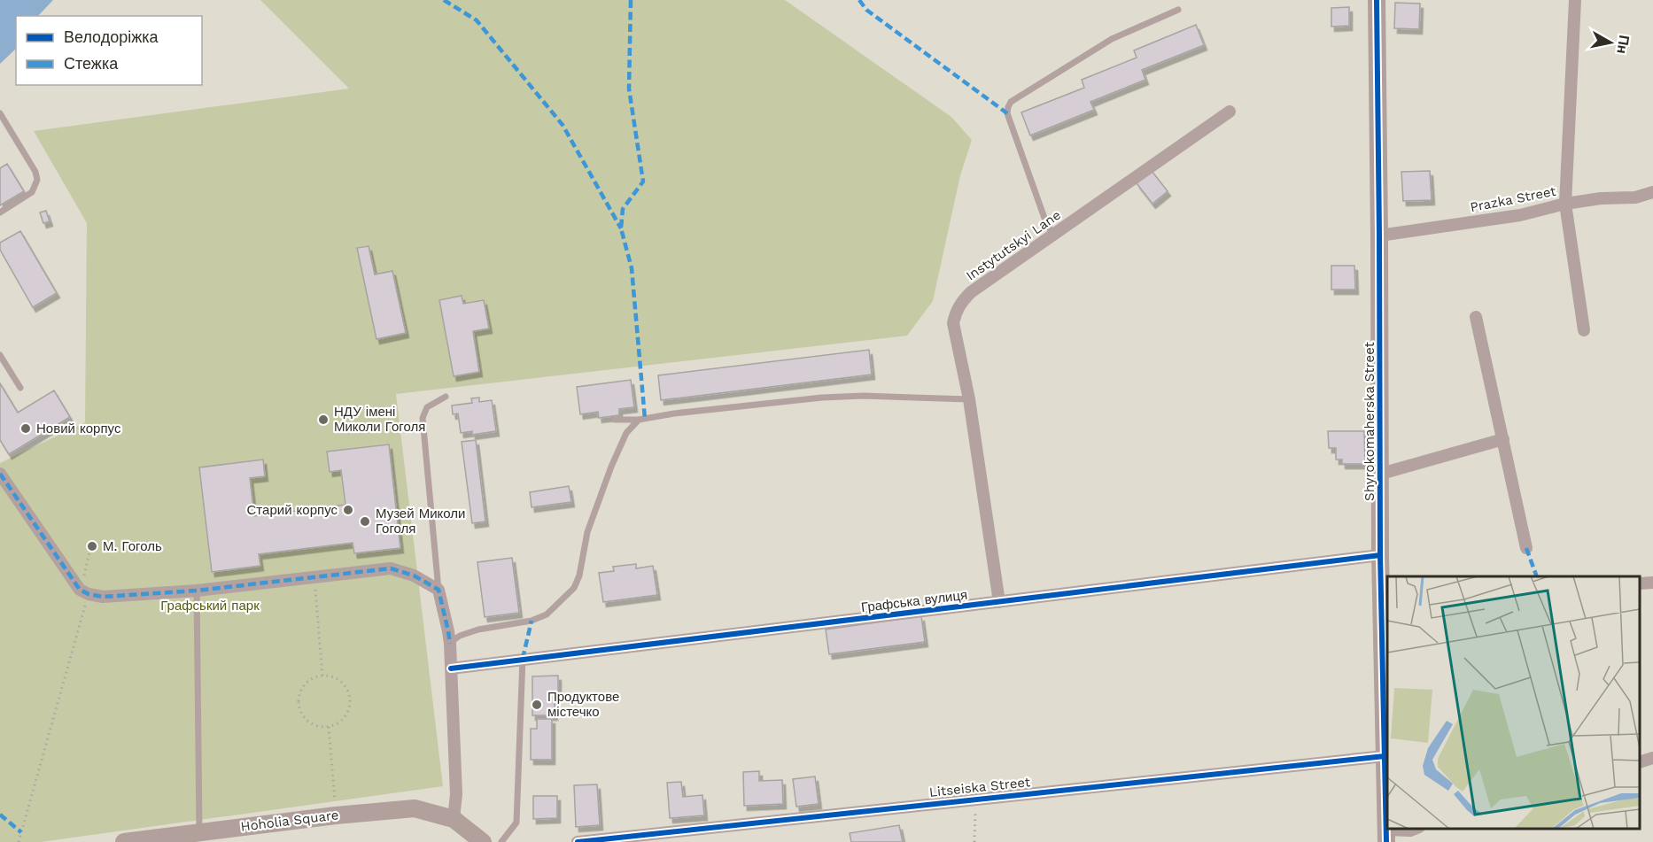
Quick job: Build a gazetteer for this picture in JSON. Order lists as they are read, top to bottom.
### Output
{
  "streets": {
    "street": [
      "Prazka Street",
      "Instytutskyi Lane",
      "Shyrokomaherska Street",
      "Графська вулиця",
      "Litseiska Street",
      "Hoholia Square"
    ]
  },
  "crossings": [
    ["Prazka Street", "Shyrokomaherska Street"],
    ["Instytutskyi Lane", "Графська вулиця"],
    ["Shyrokomaherska Street", "Графська вулиця"],
    ["Shyrokomaherska Street", "Litseiska Street"]
  ],
  "parks": ["Графський парк"],
  "places": [
    "НДУ імені Миколи Гоголя",
    "Новий корпус",
    "Старий корпус",
    "Музей Миколи Гоголя",
    "М. Гоголь",
    "Продуктове містечко"
  ],
  "legend": ["Велодоріжка", "Стежка"],
  "north": "right"
}
